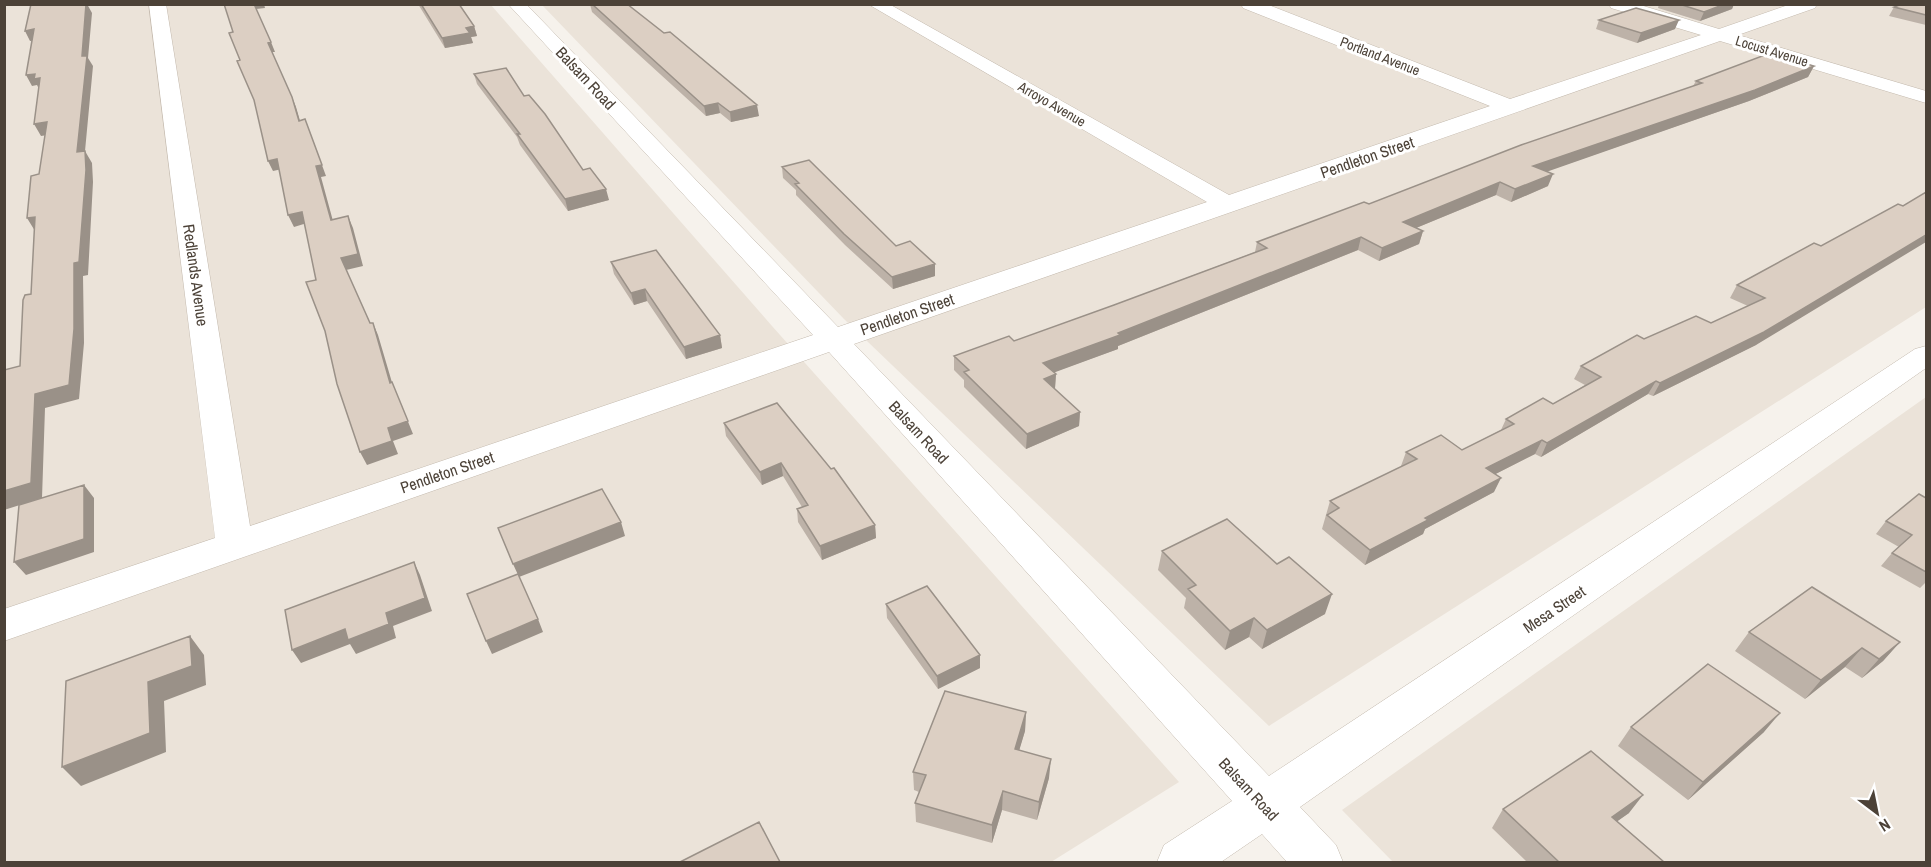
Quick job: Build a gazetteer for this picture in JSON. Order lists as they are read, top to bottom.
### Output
{
  "streets": {
    "street": [
      "Locust Avenue",
      "Portland Avenue",
      "Balsam Road",
      "Arroyo Avenue",
      "Pendleton Street",
      "Redlands Avenue",
      "Mesa Street"
    ]
  },
  "crossings": [
    ["Locust Avenue", "Pendleton Street"],
    ["Portland Avenue", "Pendleton Street"],
    ["Balsam Road", "Pendleton Street"],
    ["Balsam Road", "Mesa Street"],
    ["Arroyo Avenue", "Pendleton Street"],
    ["Pendleton Street", "Redlands Avenue"]
  ],
  "north": "bottom right"
}
